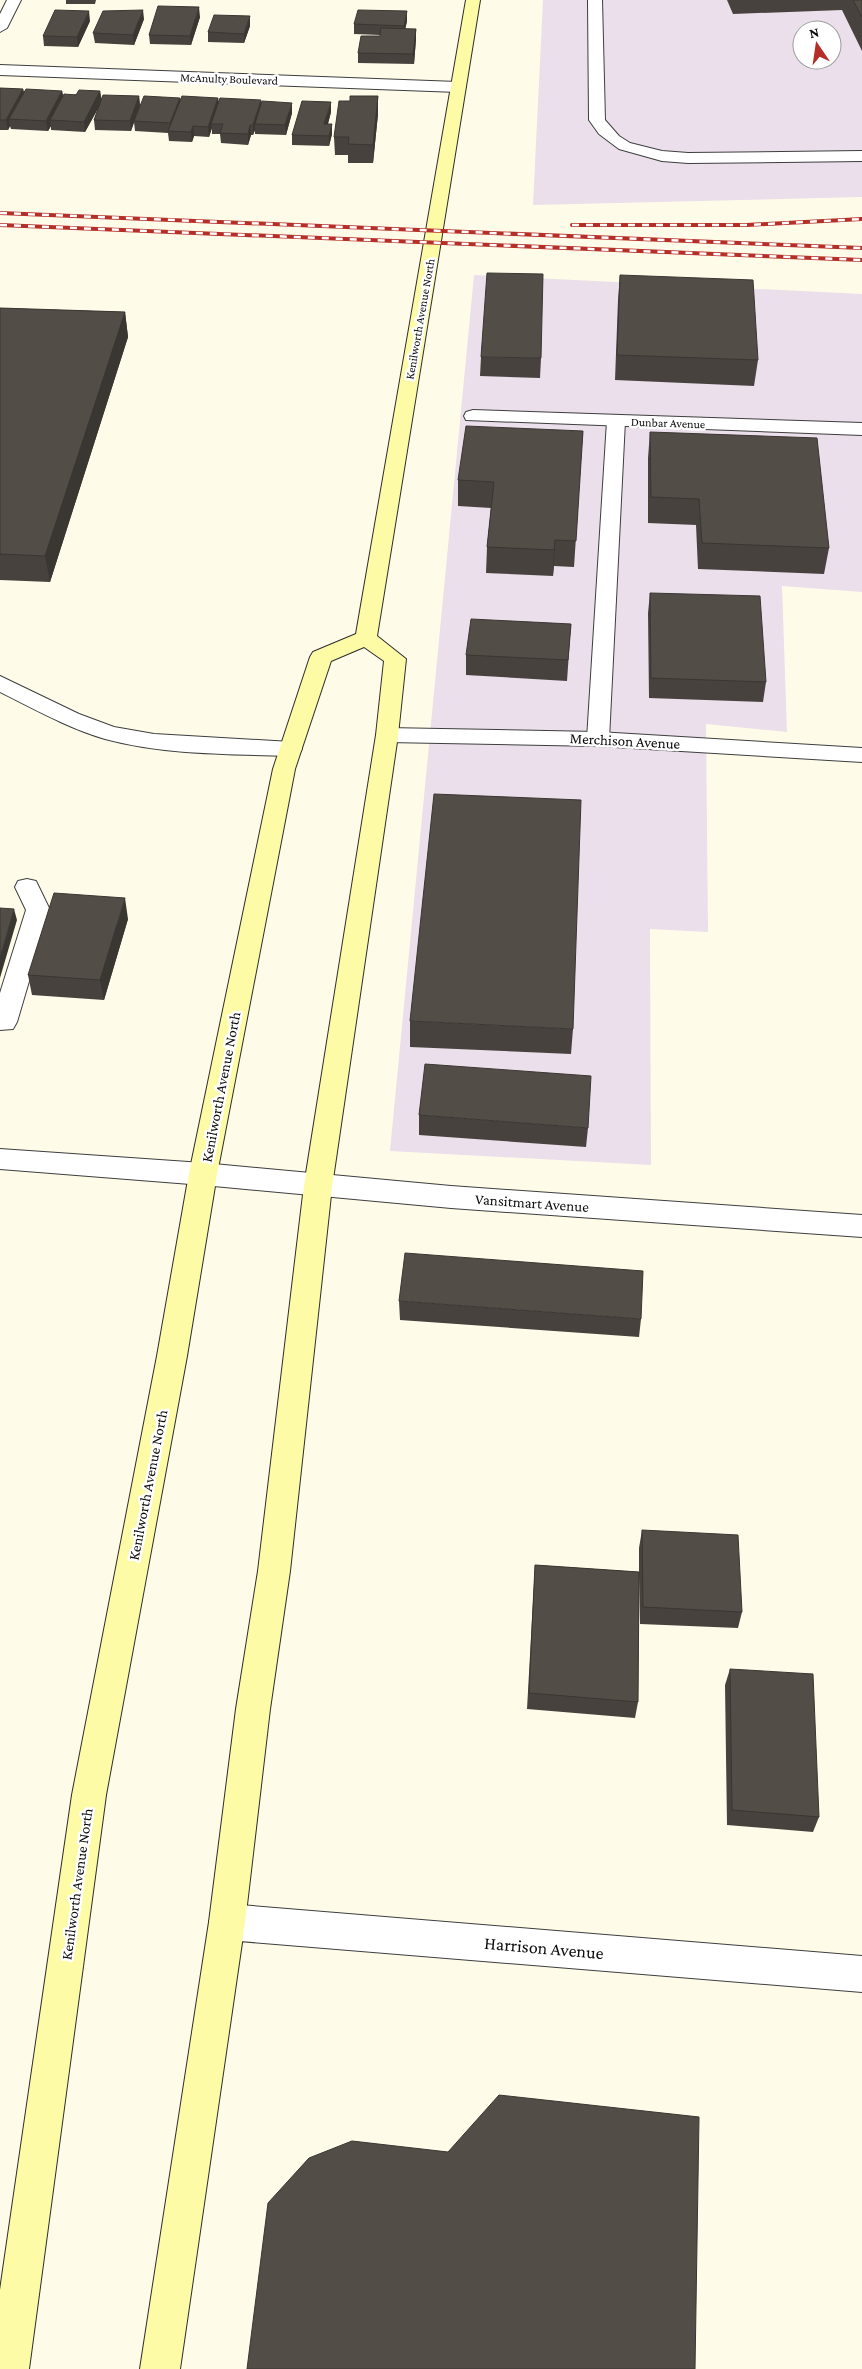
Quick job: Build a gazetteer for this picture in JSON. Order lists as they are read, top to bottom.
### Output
{
  "streets": {
    "main road": ["Kenilworth Avenue North"],
    "street": [
      "McAnulty Boulevard",
      "Dunbar Avenue",
      "Merchison Avenue",
      "Vansitmart Avenue",
      "Harrison Avenue"
    ]
  },
  "crossings": [
    ["McAnulty Boulevard", "Kenilworth Avenue North"],
    ["Kenilworth Avenue North", "Vansitmart Avenue"]
  ],
  "north": "top"
}
